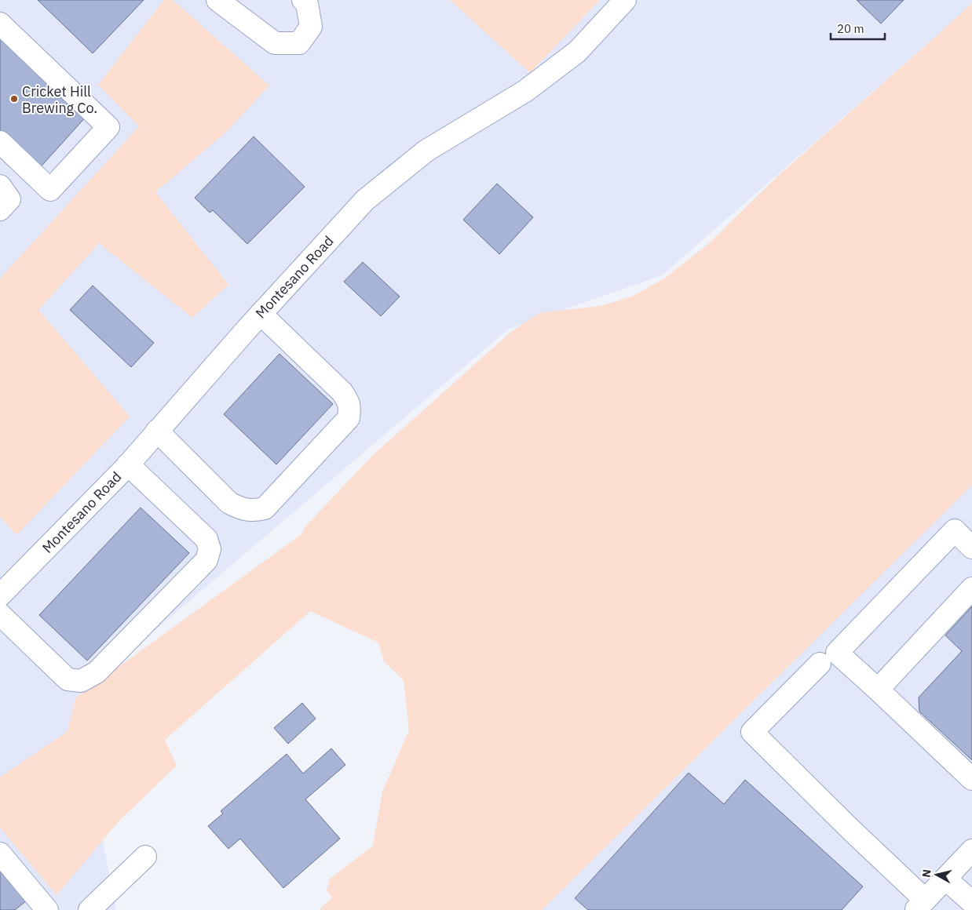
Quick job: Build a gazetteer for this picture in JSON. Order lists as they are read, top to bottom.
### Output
{
  "streets": {
    "street": ["Montesano Road"]
  },
  "places": ["Cricket Hill Brewing Co."],
  "scale_bar": "20 m",
  "north": "left"
}
